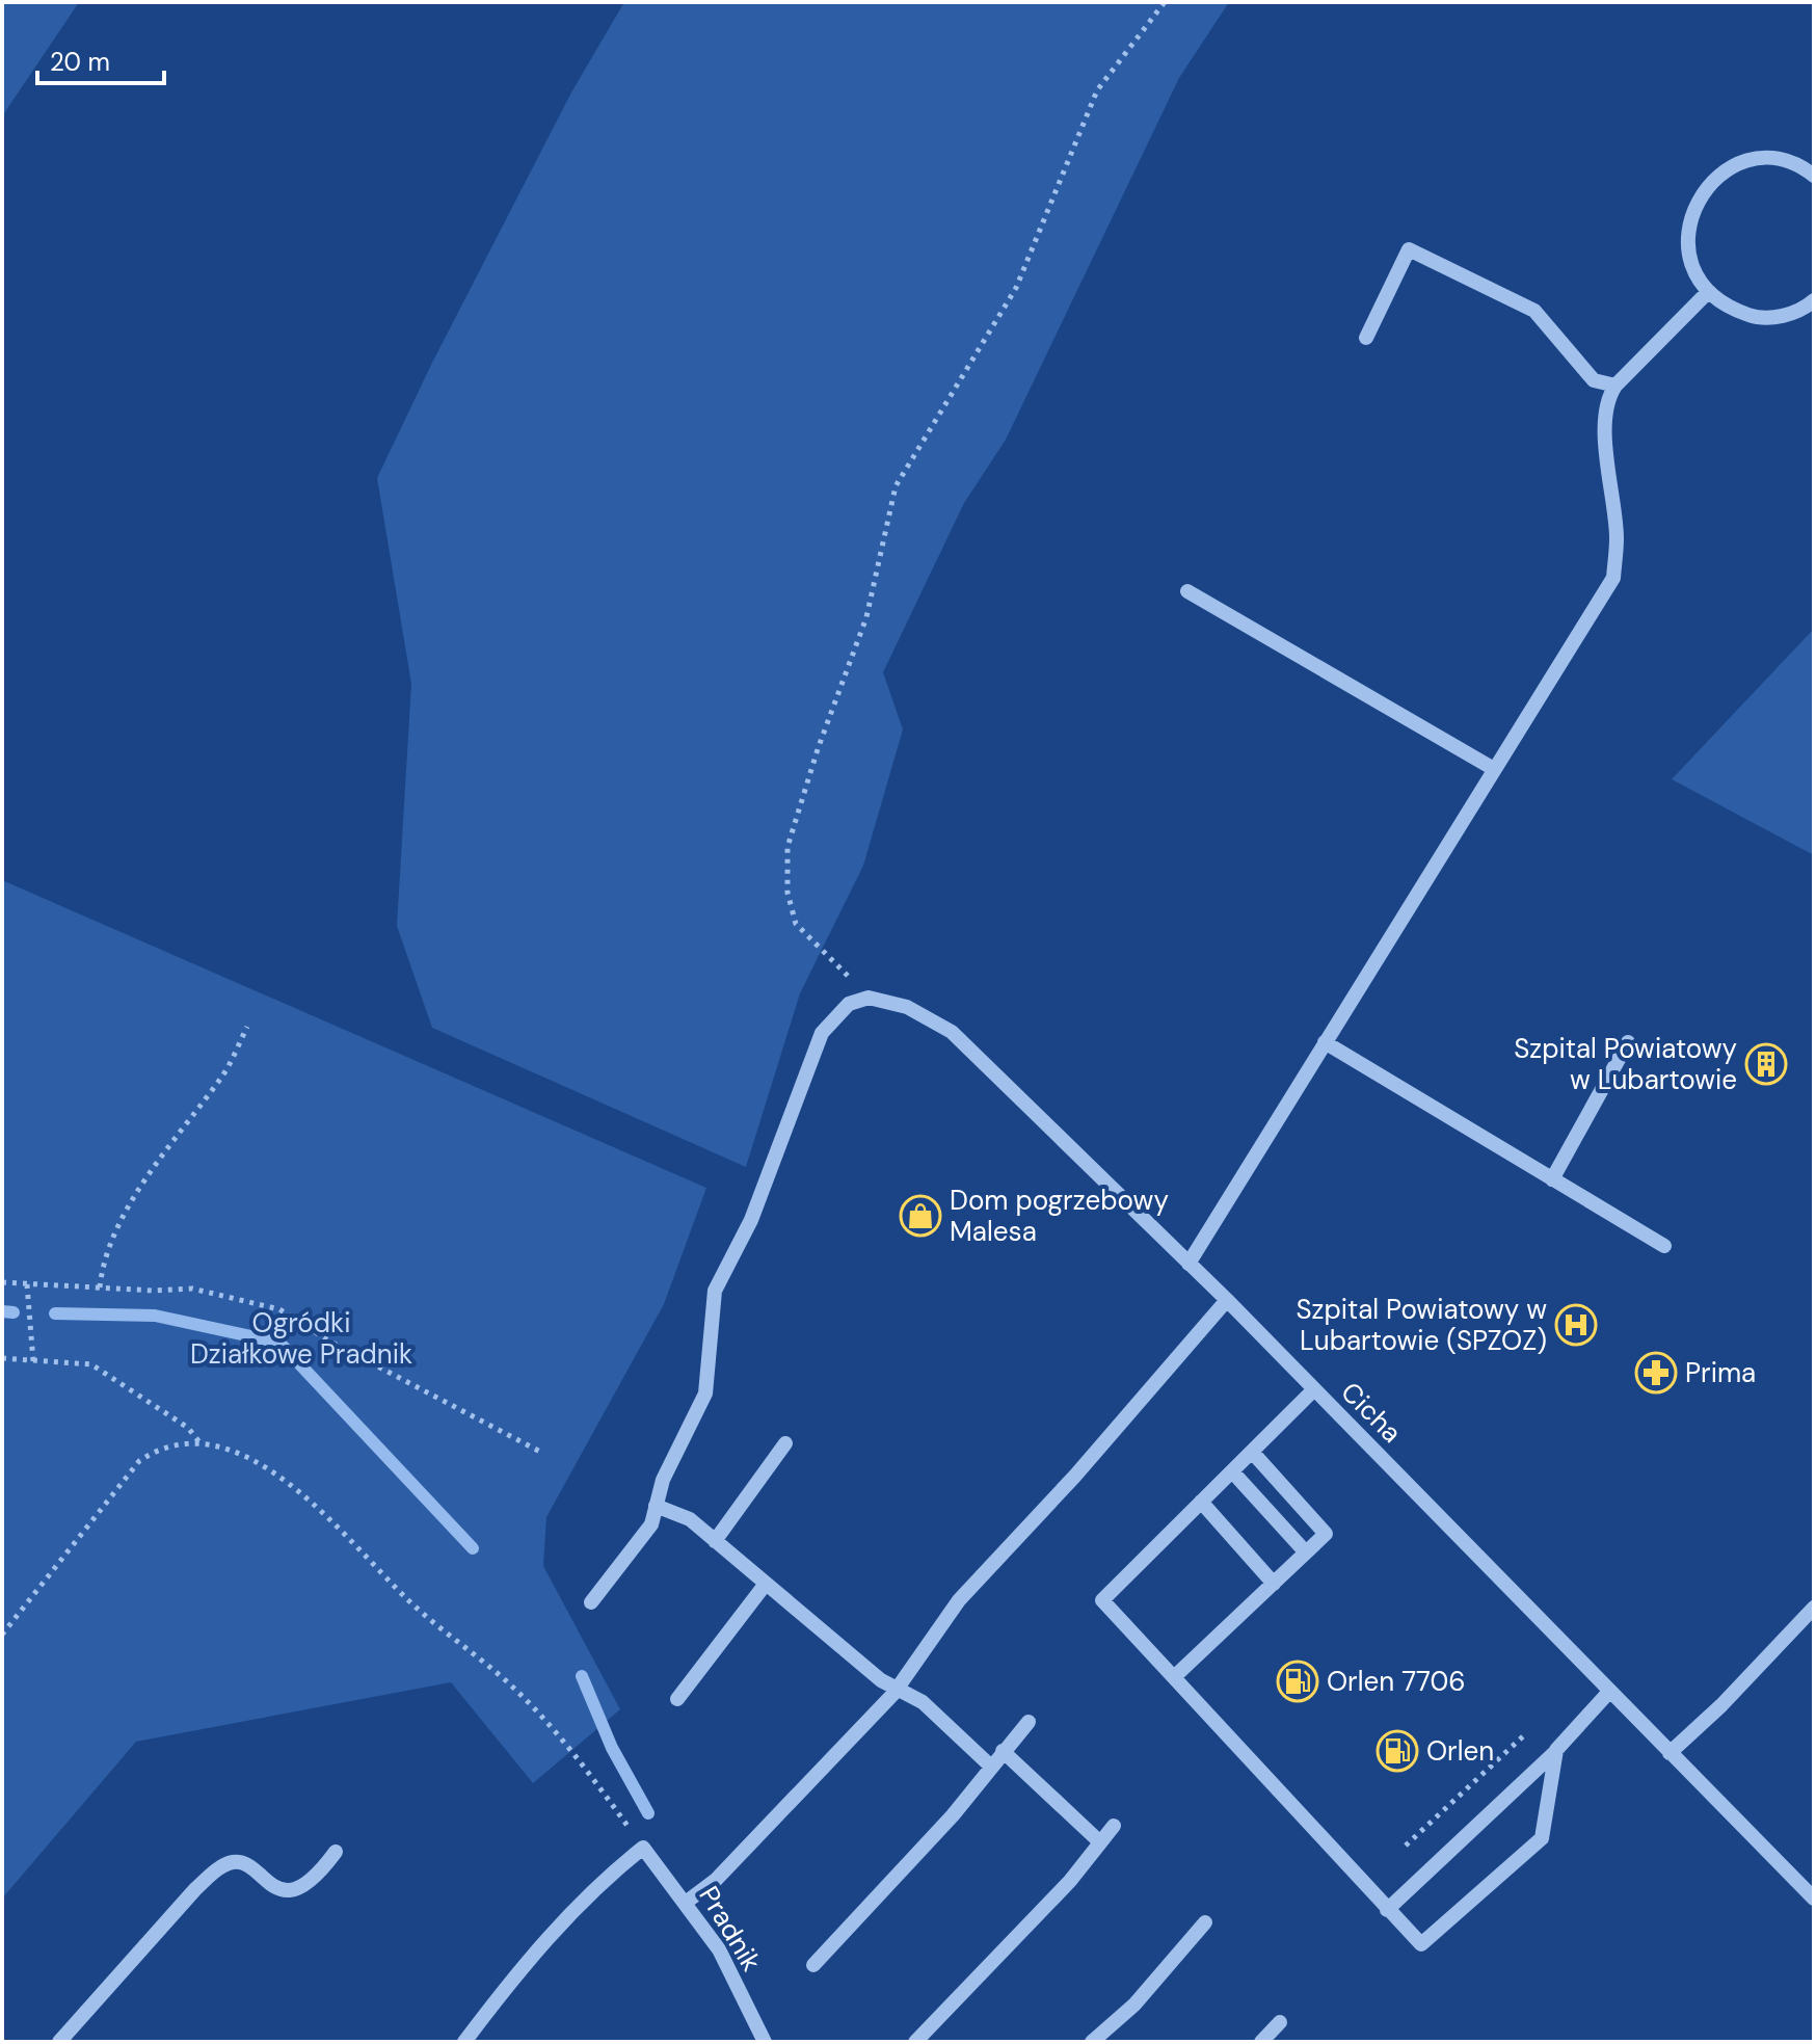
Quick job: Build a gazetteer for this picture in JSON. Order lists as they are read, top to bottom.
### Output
{
  "streets": {
    "street": ["Cicha", "Pradnik"]
  },
  "parks": ["Ogródki Działkowe Pradnik"],
  "places": {
    "building": ["Szpital Powiatowy w Lubartowie"],
    "shop": ["Dom pogrzebowy Malesa"],
    "hospital": ["Szpital Powiatowy w Lubartowie (SPZOZ)"],
    "pharmacy": ["Prima"],
    "fuel station": ["Orlen 7706", "Orlen"]
  },
  "scale_bar": "20 m"
}
